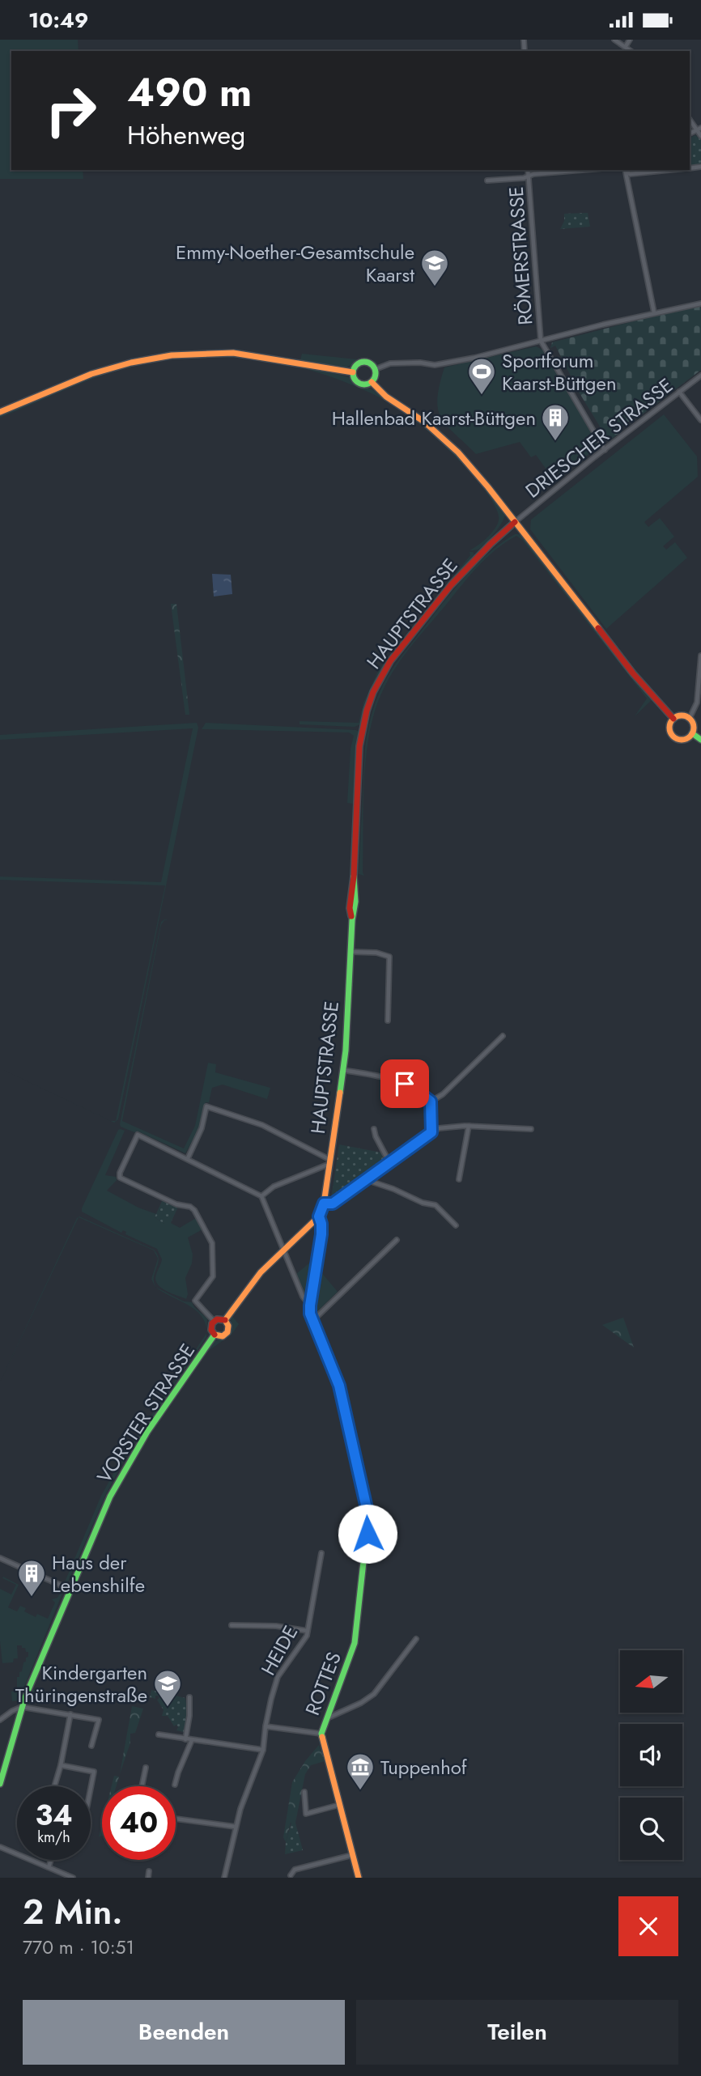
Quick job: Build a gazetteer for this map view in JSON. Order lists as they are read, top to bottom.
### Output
{
  "streets": {
    "street": [
      "RÖMERSTRASSE",
      "DRIESCHER STRASSE",
      "HAUPTSTRASSE",
      "VORSTER STRASSE",
      "HEIDE",
      "ROTTES"
    ]
  },
  "crossings": [
    ["DRIESCHER STRASSE", "HAUPTSTRASSE"],
    ["HAUPTSTRASSE", "VORSTER STRASSE"]
  ],
  "places": {
    "school or university": ["Emmy-Noether-Gesamtschule Kaarst", "Kindergarten Thüringenstraße"],
    "sports": ["Sportforum Kaarst-Büttgen"],
    "building": ["Hallenbad Kaarst-Büttgen", "Haus der Lebenshilfe"],
    "museum": ["Tuppenhof"]
  },
  "north": "left",
  "page": {
    "status": "10:49",
    "turn": ["490 m", "Höhenweg"],
    "speed": "34 km/h",
    "limit": "40",
    "heading": ["2 Min.", "770 m · 10:51"],
    "buttons": ["Beenden", "Teilen"]
  }
}
